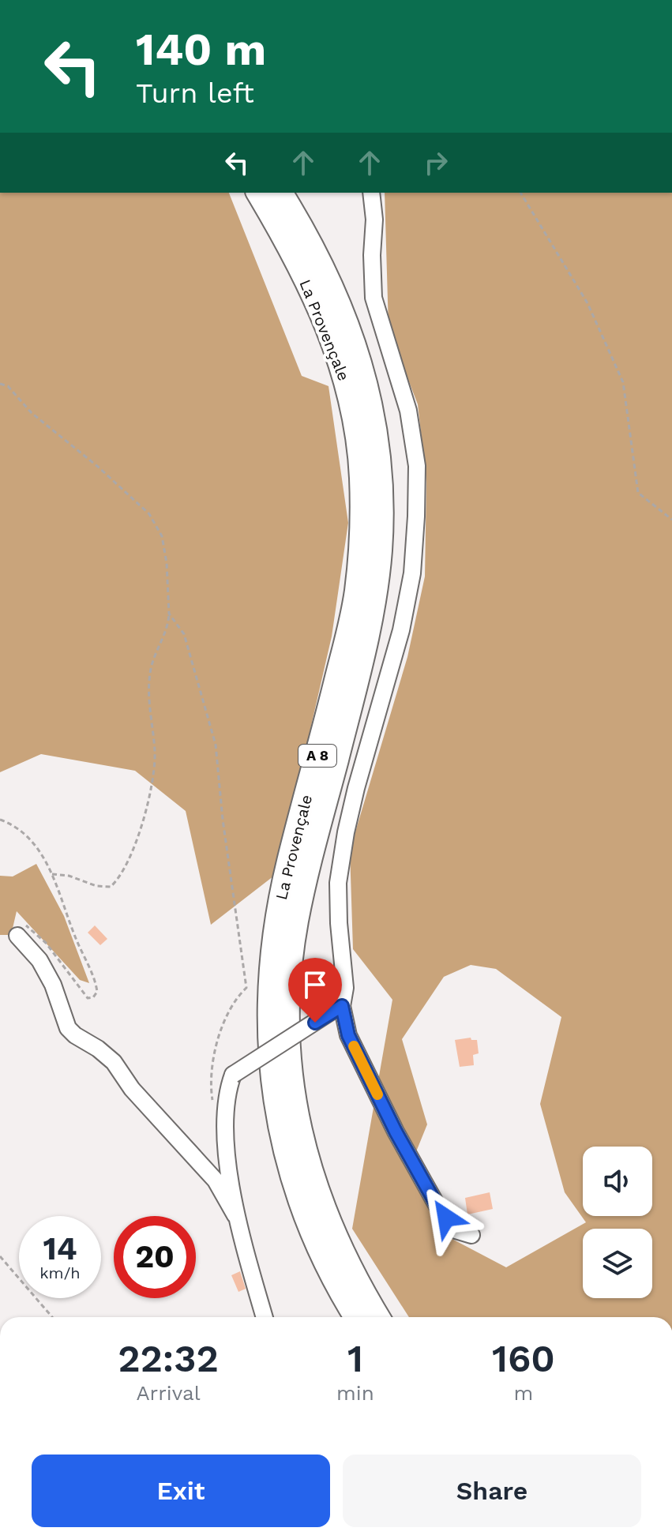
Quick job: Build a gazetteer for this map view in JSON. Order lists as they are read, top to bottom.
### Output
{
  "streets": {
    "highway": ["La Provençale", "A 8"]
  },
  "page": {
    "turn": ["140 m", "Turn left"],
    "speed": "14 km/h",
    "limit": "20",
    "eta": [
      "22:32",
      "Arrival",
      "1",
      "min",
      "160",
      "m"
    ],
    "buttons": ["Exit", "Share"]
  }
}
